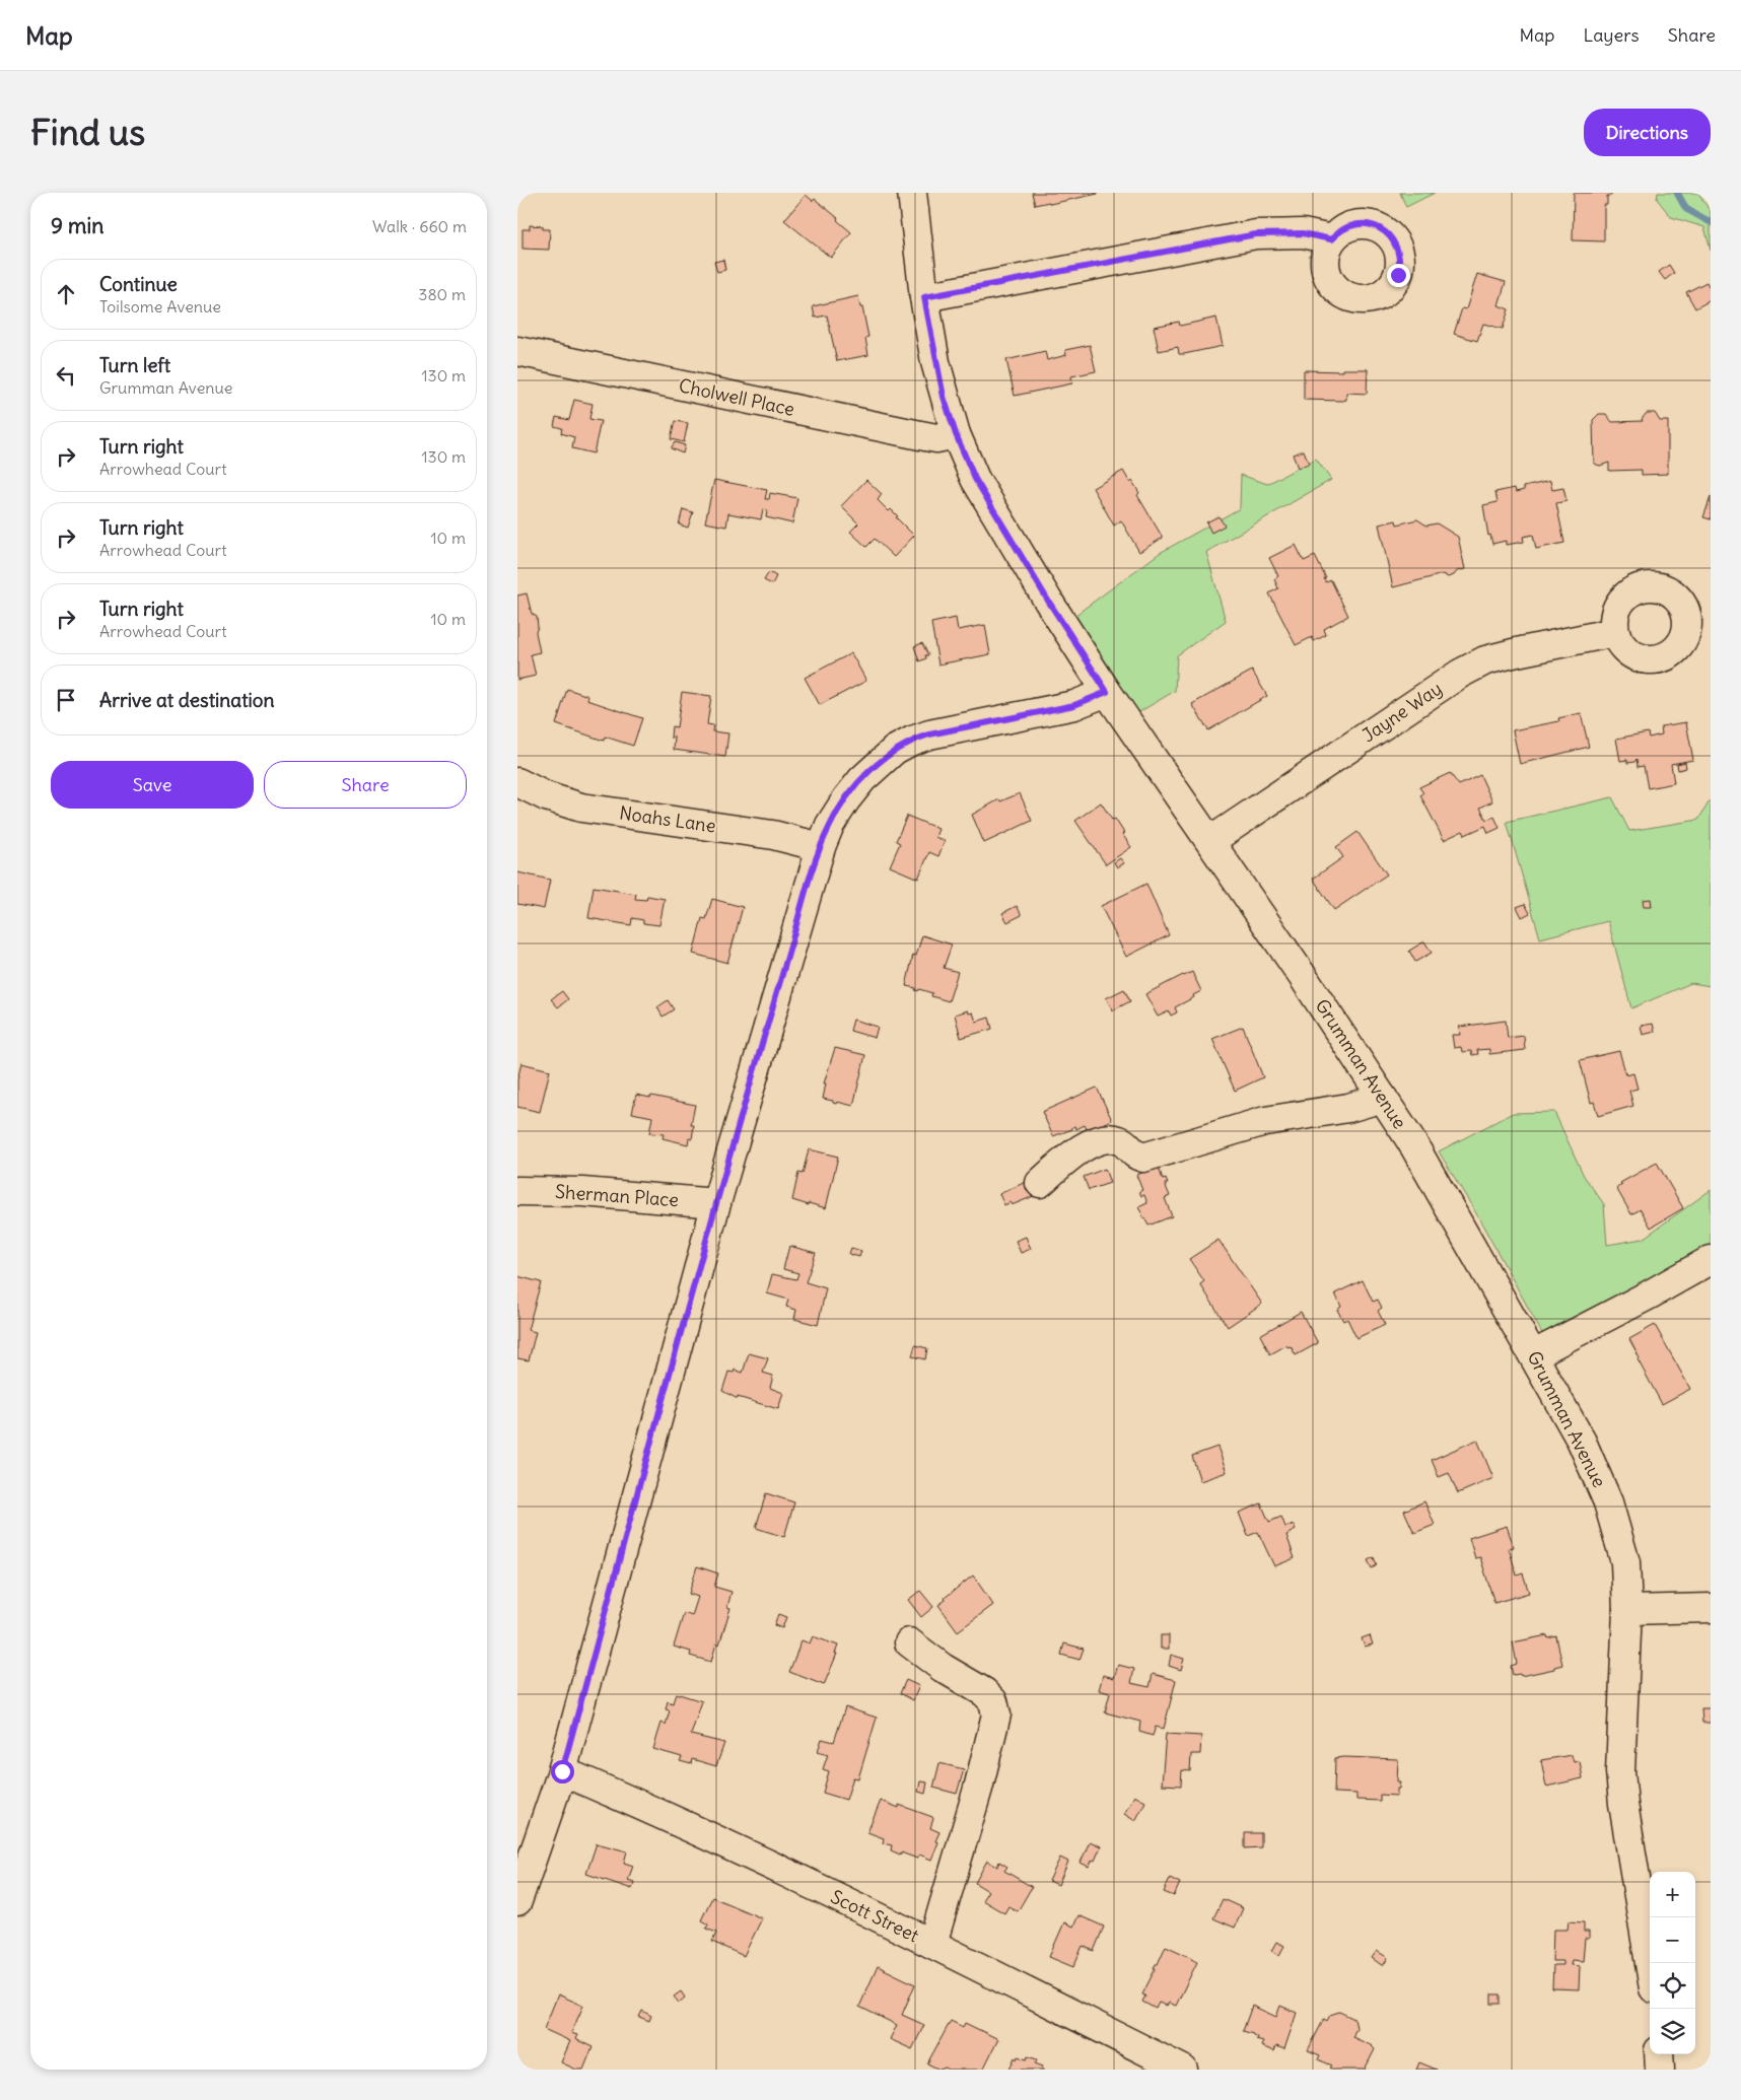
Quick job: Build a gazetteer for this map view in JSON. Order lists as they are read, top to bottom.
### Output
{
  "streets": {
    "street": [
      "Cholwell Place",
      "Jayne Way",
      "Noahs Lane",
      "Grumman Avenue",
      "Sherman Place",
      "Scott Street"
    ]
  },
  "crossings": [
    ["Cholwell Place", "Grumman Avenue"],
    ["Jayne Way", "Grumman Avenue"]
  ],
  "page": {
    "header": "Map",
    "nav": ["Map", "Layers", "Share"],
    "buttons": [
      "Directions",
      ["Save", "Share"]
    ],
    "title": "Find us",
    "heading": ["9 min", "Walk · 660 m"],
    "list": [
      ["Continue", "Toilsome Avenue", "380 m"],
      ["Turn left", "Grumman Avenue", "130 m"],
      ["Turn right", "Arrowhead Court", "130 m"],
      ["Turn right", "Arrowhead Court", "10 m"],
      ["Turn right", "Arrowhead Court", "10 m"],
      "Arrive at destination"
    ],
    "map_buttons": ["+", "−"]
  }
}
